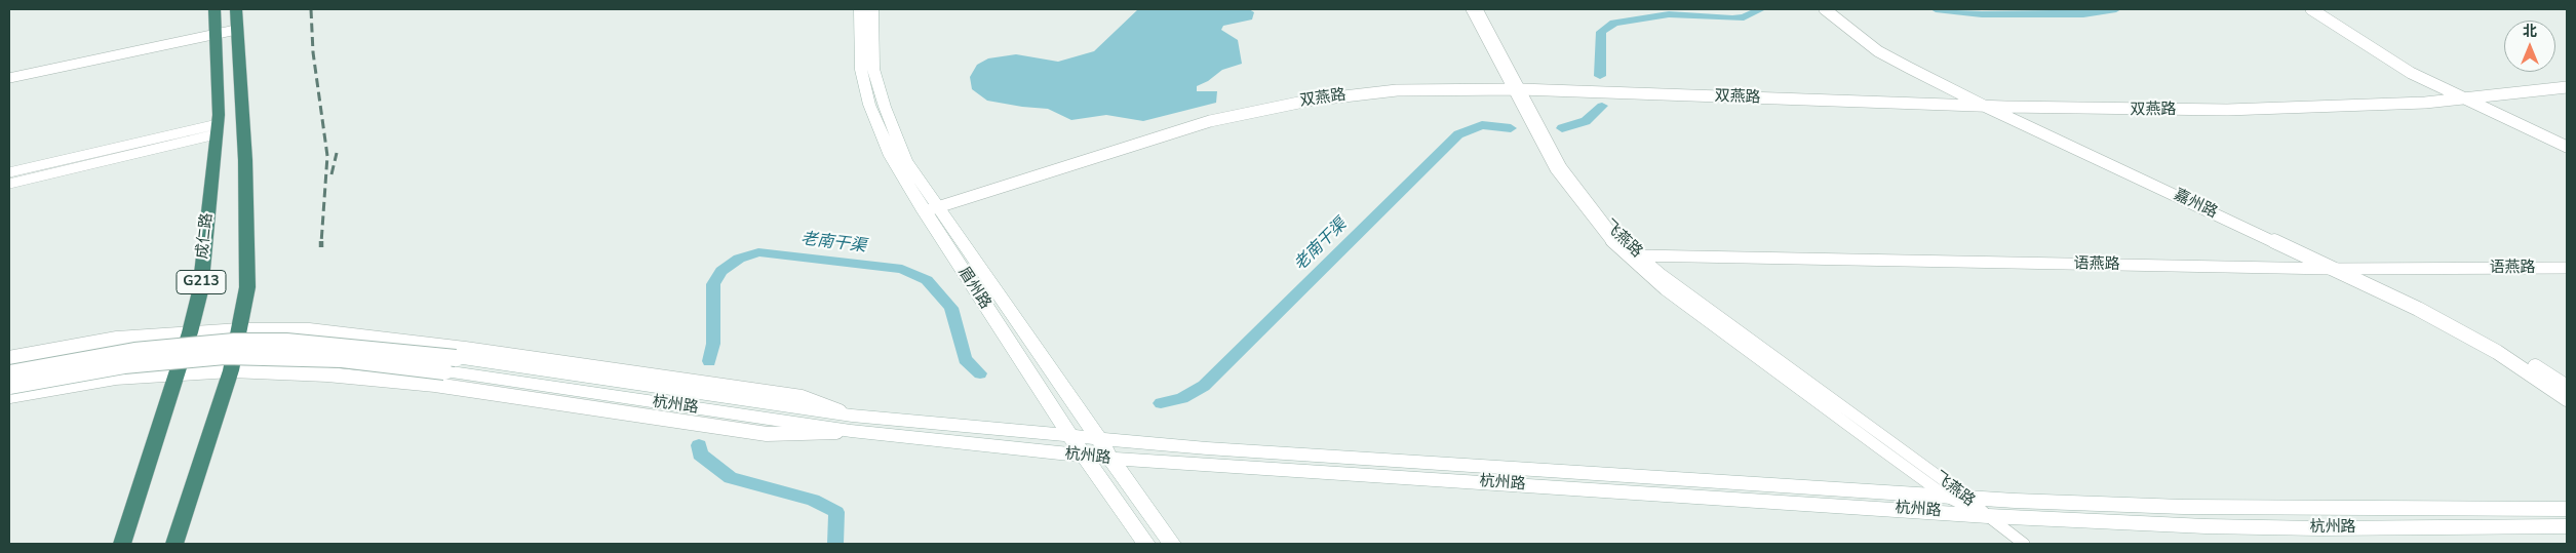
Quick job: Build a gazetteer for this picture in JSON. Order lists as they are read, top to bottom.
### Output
{
  "streets": {
    "highway": ["成仁路", "G213"],
    "main road": ["眉州路", "杭州路"],
    "street": [
      "双燕路",
      "嘉州路",
      "飞燕路",
      "语燕路"
    ]
  },
  "crossings": [
    ["双燕路", "嘉州路"],
    ["双燕路", "飞燕路"],
    ["双燕路", "眉州路"],
    ["嘉州路", "语燕路"],
    ["飞燕路", "语燕路"],
    ["飞燕路", "杭州路"],
    ["眉州路", "杭州路"]
  ],
  "water": ["老南干渠"],
  "north": "top"
}
